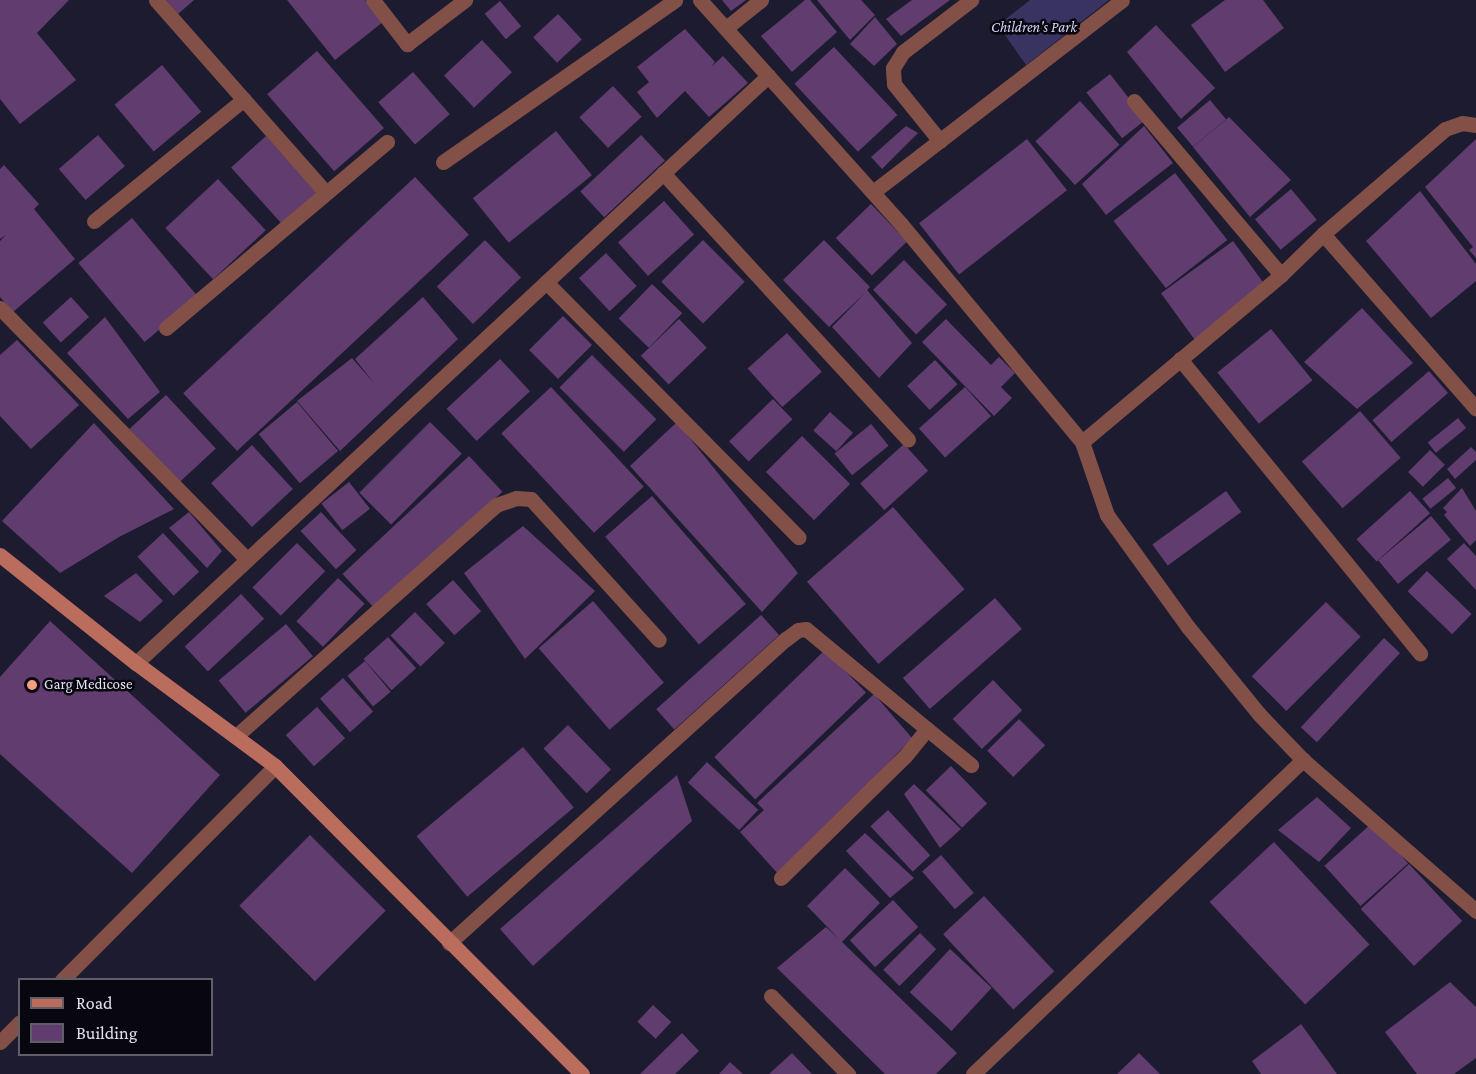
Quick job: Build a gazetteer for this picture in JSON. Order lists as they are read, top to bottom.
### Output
{
  "parks": ["Children's Park"],
  "places": ["Garg Medicose"],
  "legend": ["Road", "Building"]
}
